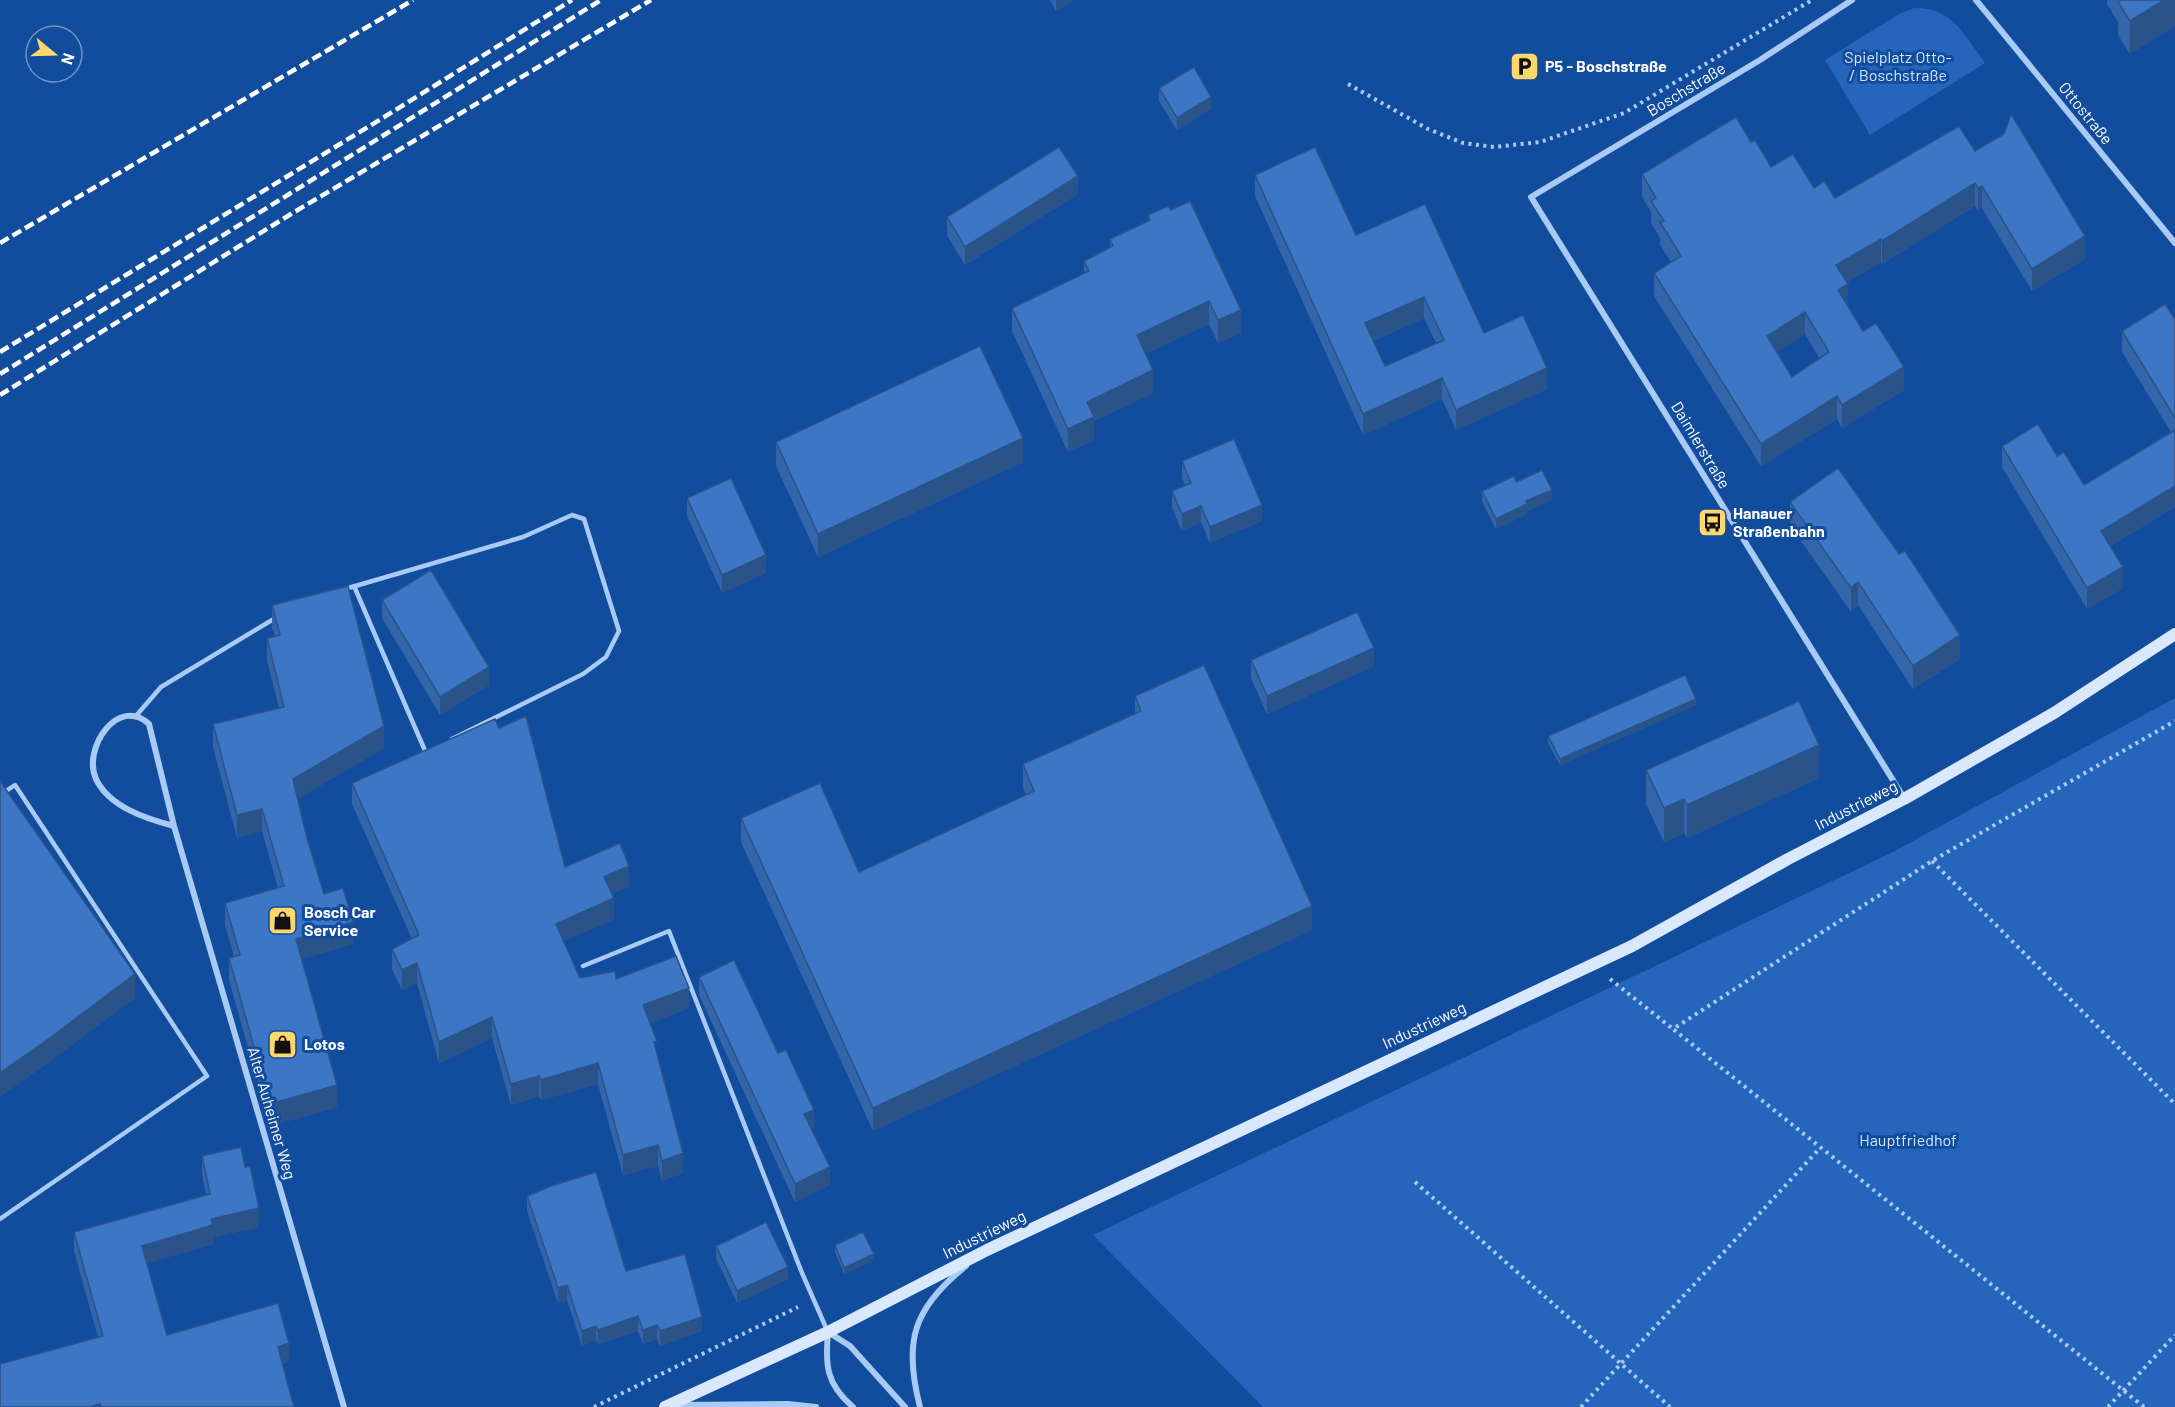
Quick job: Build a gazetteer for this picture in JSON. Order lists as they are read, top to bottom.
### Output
{
  "streets": {
    "street": [
      "Boschstraße",
      "Ottostraße",
      "Daimlerstraße",
      "Industrieweg",
      "Alter Auheimer Weg"
    ]
  },
  "crossings": [
    ["Boschstraße", "Daimlerstraße"],
    ["Daimlerstraße", "Industrieweg"]
  ],
  "parks": ["Spielplatz Otto- / Boschstraße", "Hauptfriedhof"],
  "places": {
    "parking": ["P5 - Boschstraße"],
    "bus stop": ["Hanauer Straßenbahn"],
    "shop": ["Bosch Car Service", "Lotos"]
  },
  "north": "right"
}
